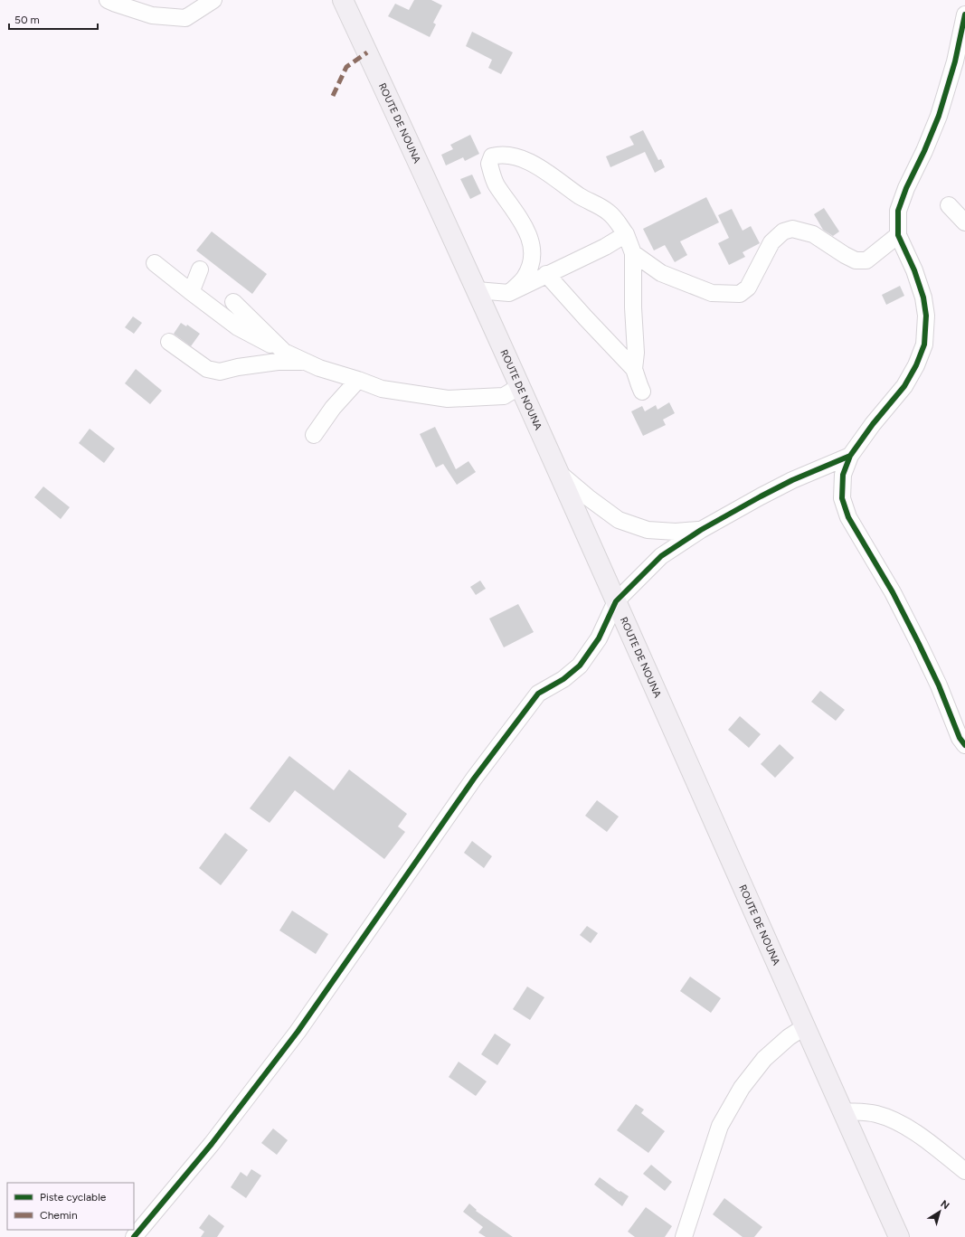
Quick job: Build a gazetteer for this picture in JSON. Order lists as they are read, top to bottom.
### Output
{
  "streets": {
    "main road": ["ROUTE DE NOUNA"]
  },
  "legend": ["Piste cyclable", "Chemin"],
  "scale_bar": "50 m",
  "north": "top right"
}
